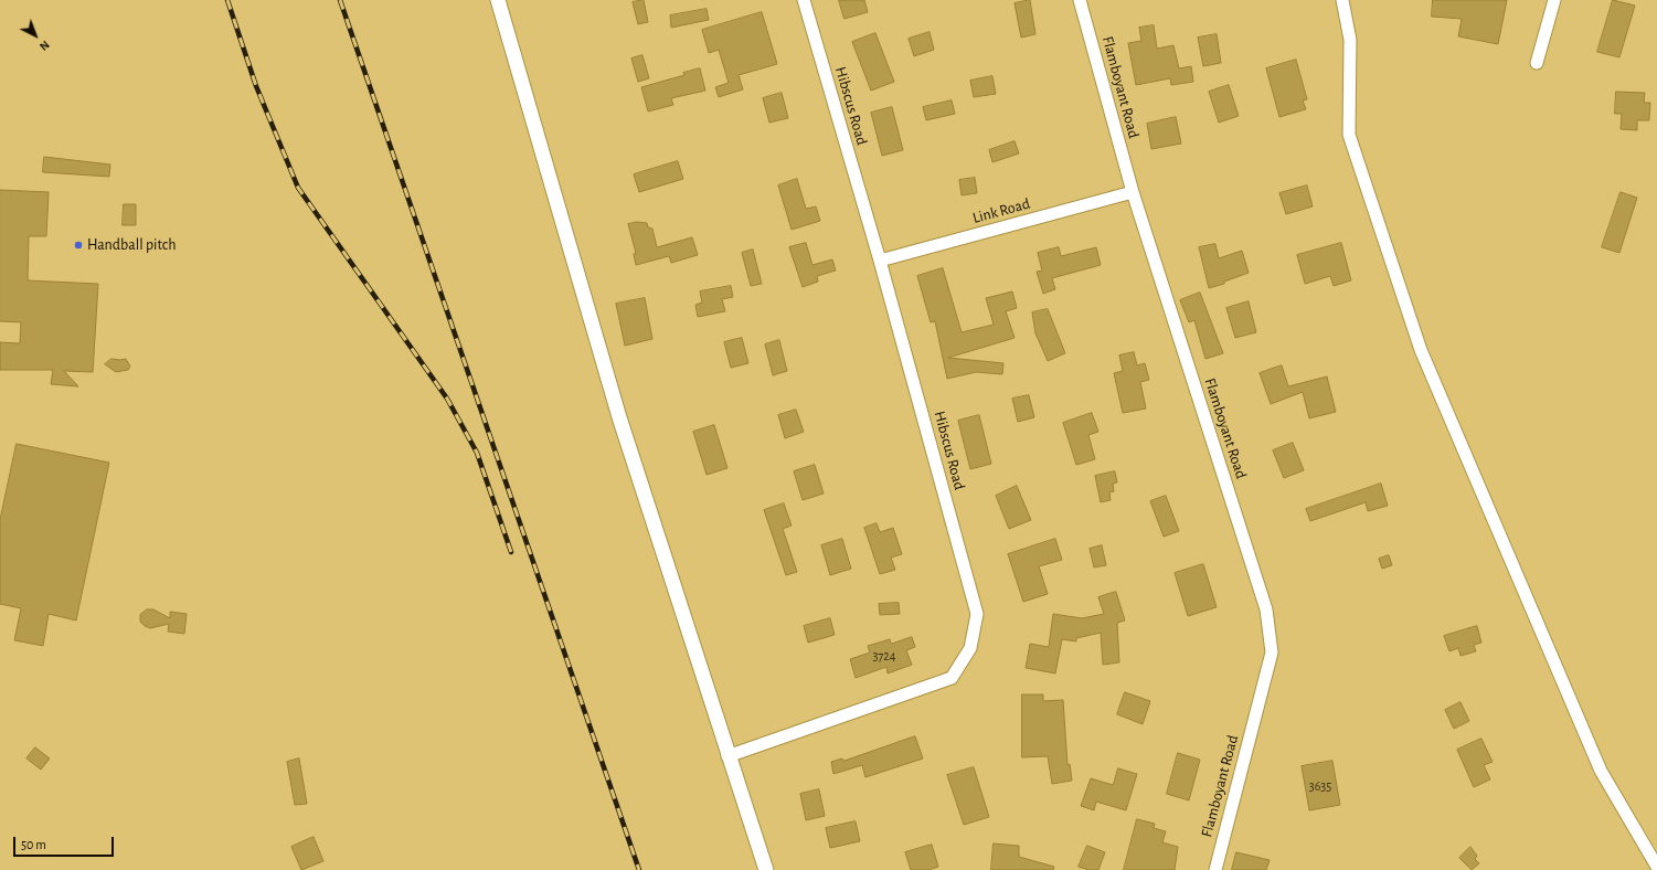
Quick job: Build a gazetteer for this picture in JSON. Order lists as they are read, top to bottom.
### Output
{
  "streets": {
    "street": ["Flamboyant Road", "Hibscus Road", "Link Road"]
  },
  "crossings": [
    ["Flamboyant Road", "Link Road"],
    ["Hibscus Road", "Link Road"]
  ],
  "places": ["Handball pitch"],
  "house_numbers": ["3724", "3635"],
  "scale_bar": "50 m",
  "north": "bottom right"
}
